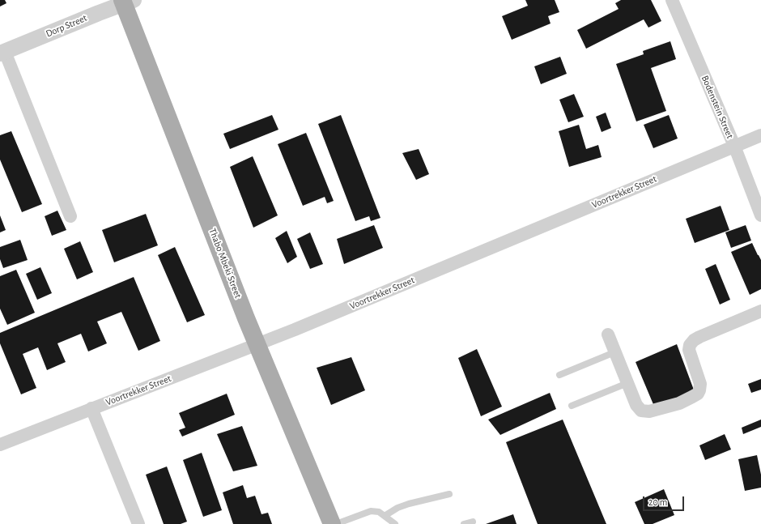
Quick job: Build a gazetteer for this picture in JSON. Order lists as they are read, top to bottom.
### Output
{
  "streets": {
    "main road": ["Thabo Mbeki Street"],
    "street": ["Dorp Street", "Bodenstein Street", "Voortrekker Street"]
  },
  "crossings": [
    ["Dorp Street", "Thabo Mbeki Street"],
    ["Bodenstein Street", "Voortrekker Street"],
    ["Voortrekker Street", "Thabo Mbeki Street"]
  ],
  "scale_bar": "20 m"
}
